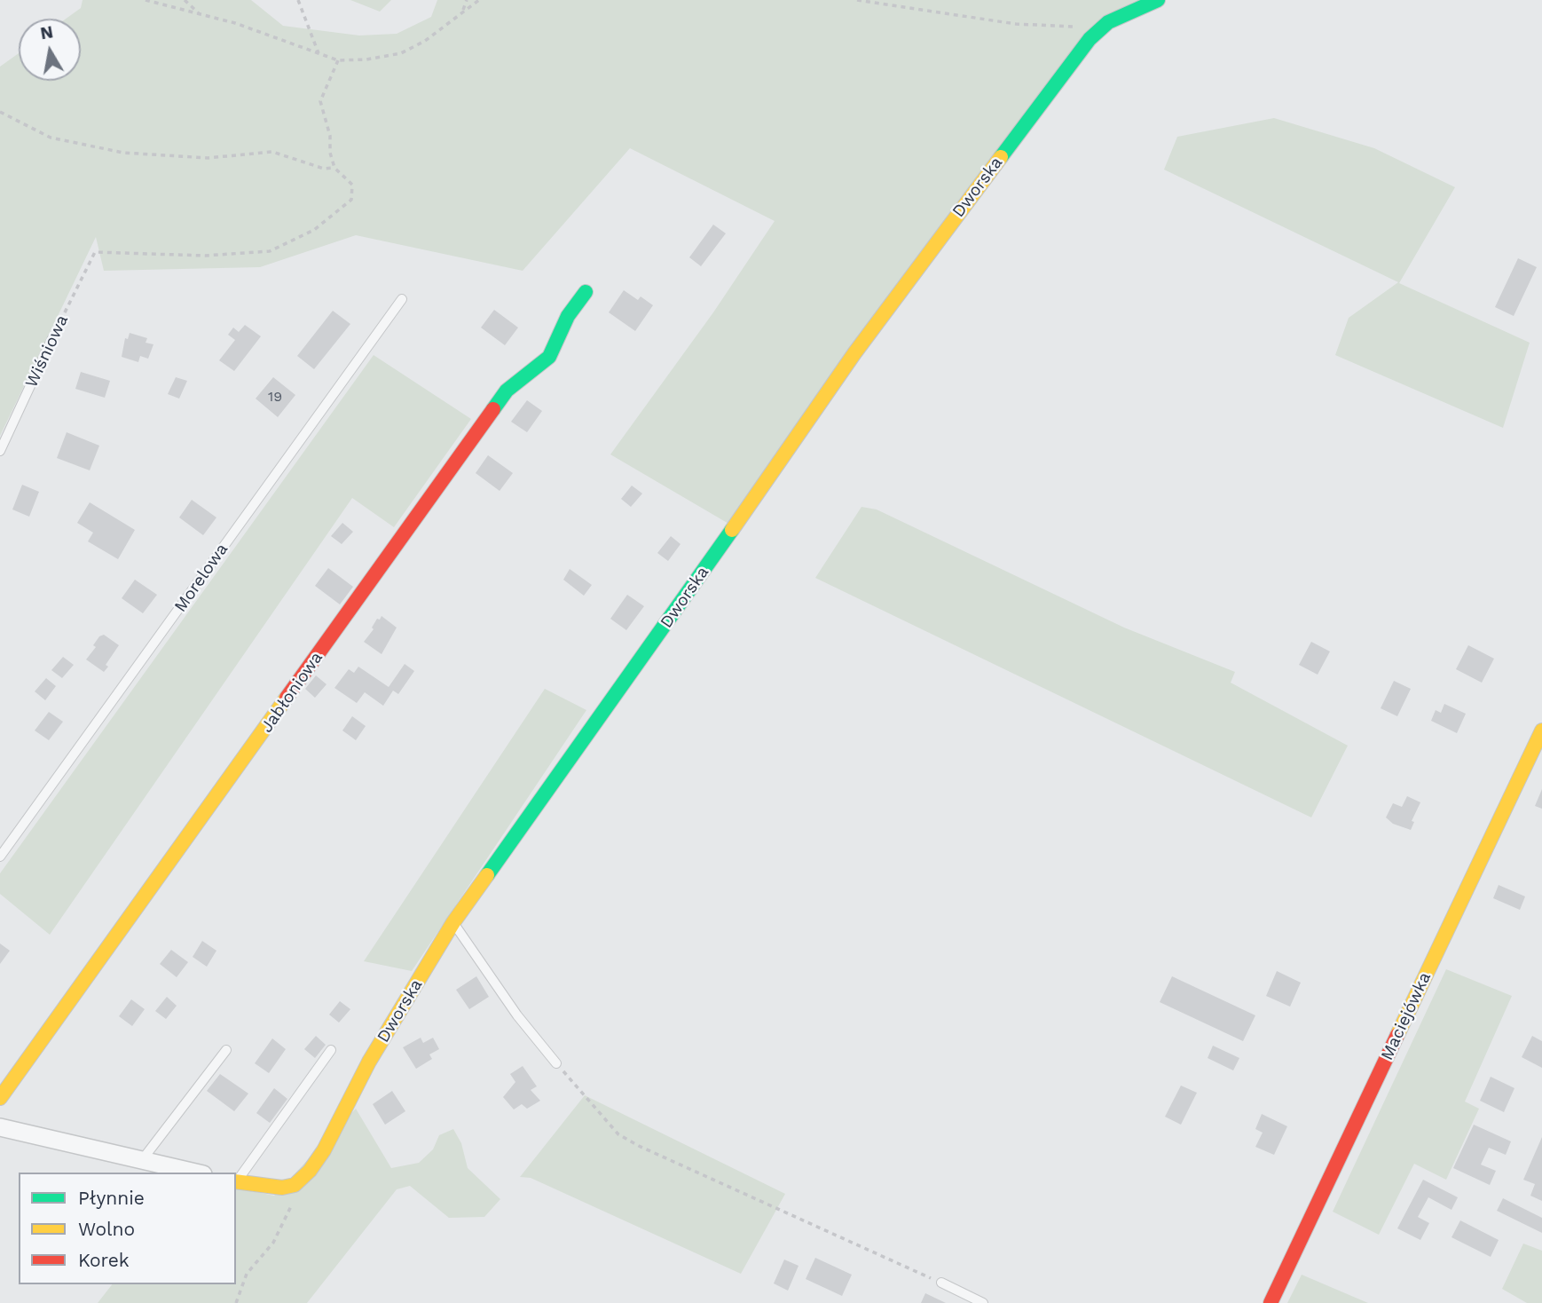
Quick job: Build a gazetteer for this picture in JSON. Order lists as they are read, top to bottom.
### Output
{
  "streets": {
    "street": ["Dworska", "Jabłoniowa", "Maciejówka"],
    "lane": ["Wiśniowa", "Morelowa"]
  },
  "house_numbers": ["19"],
  "legend": ["Płynnie", "Wolno", "Korek"],
  "north": "top"
}
